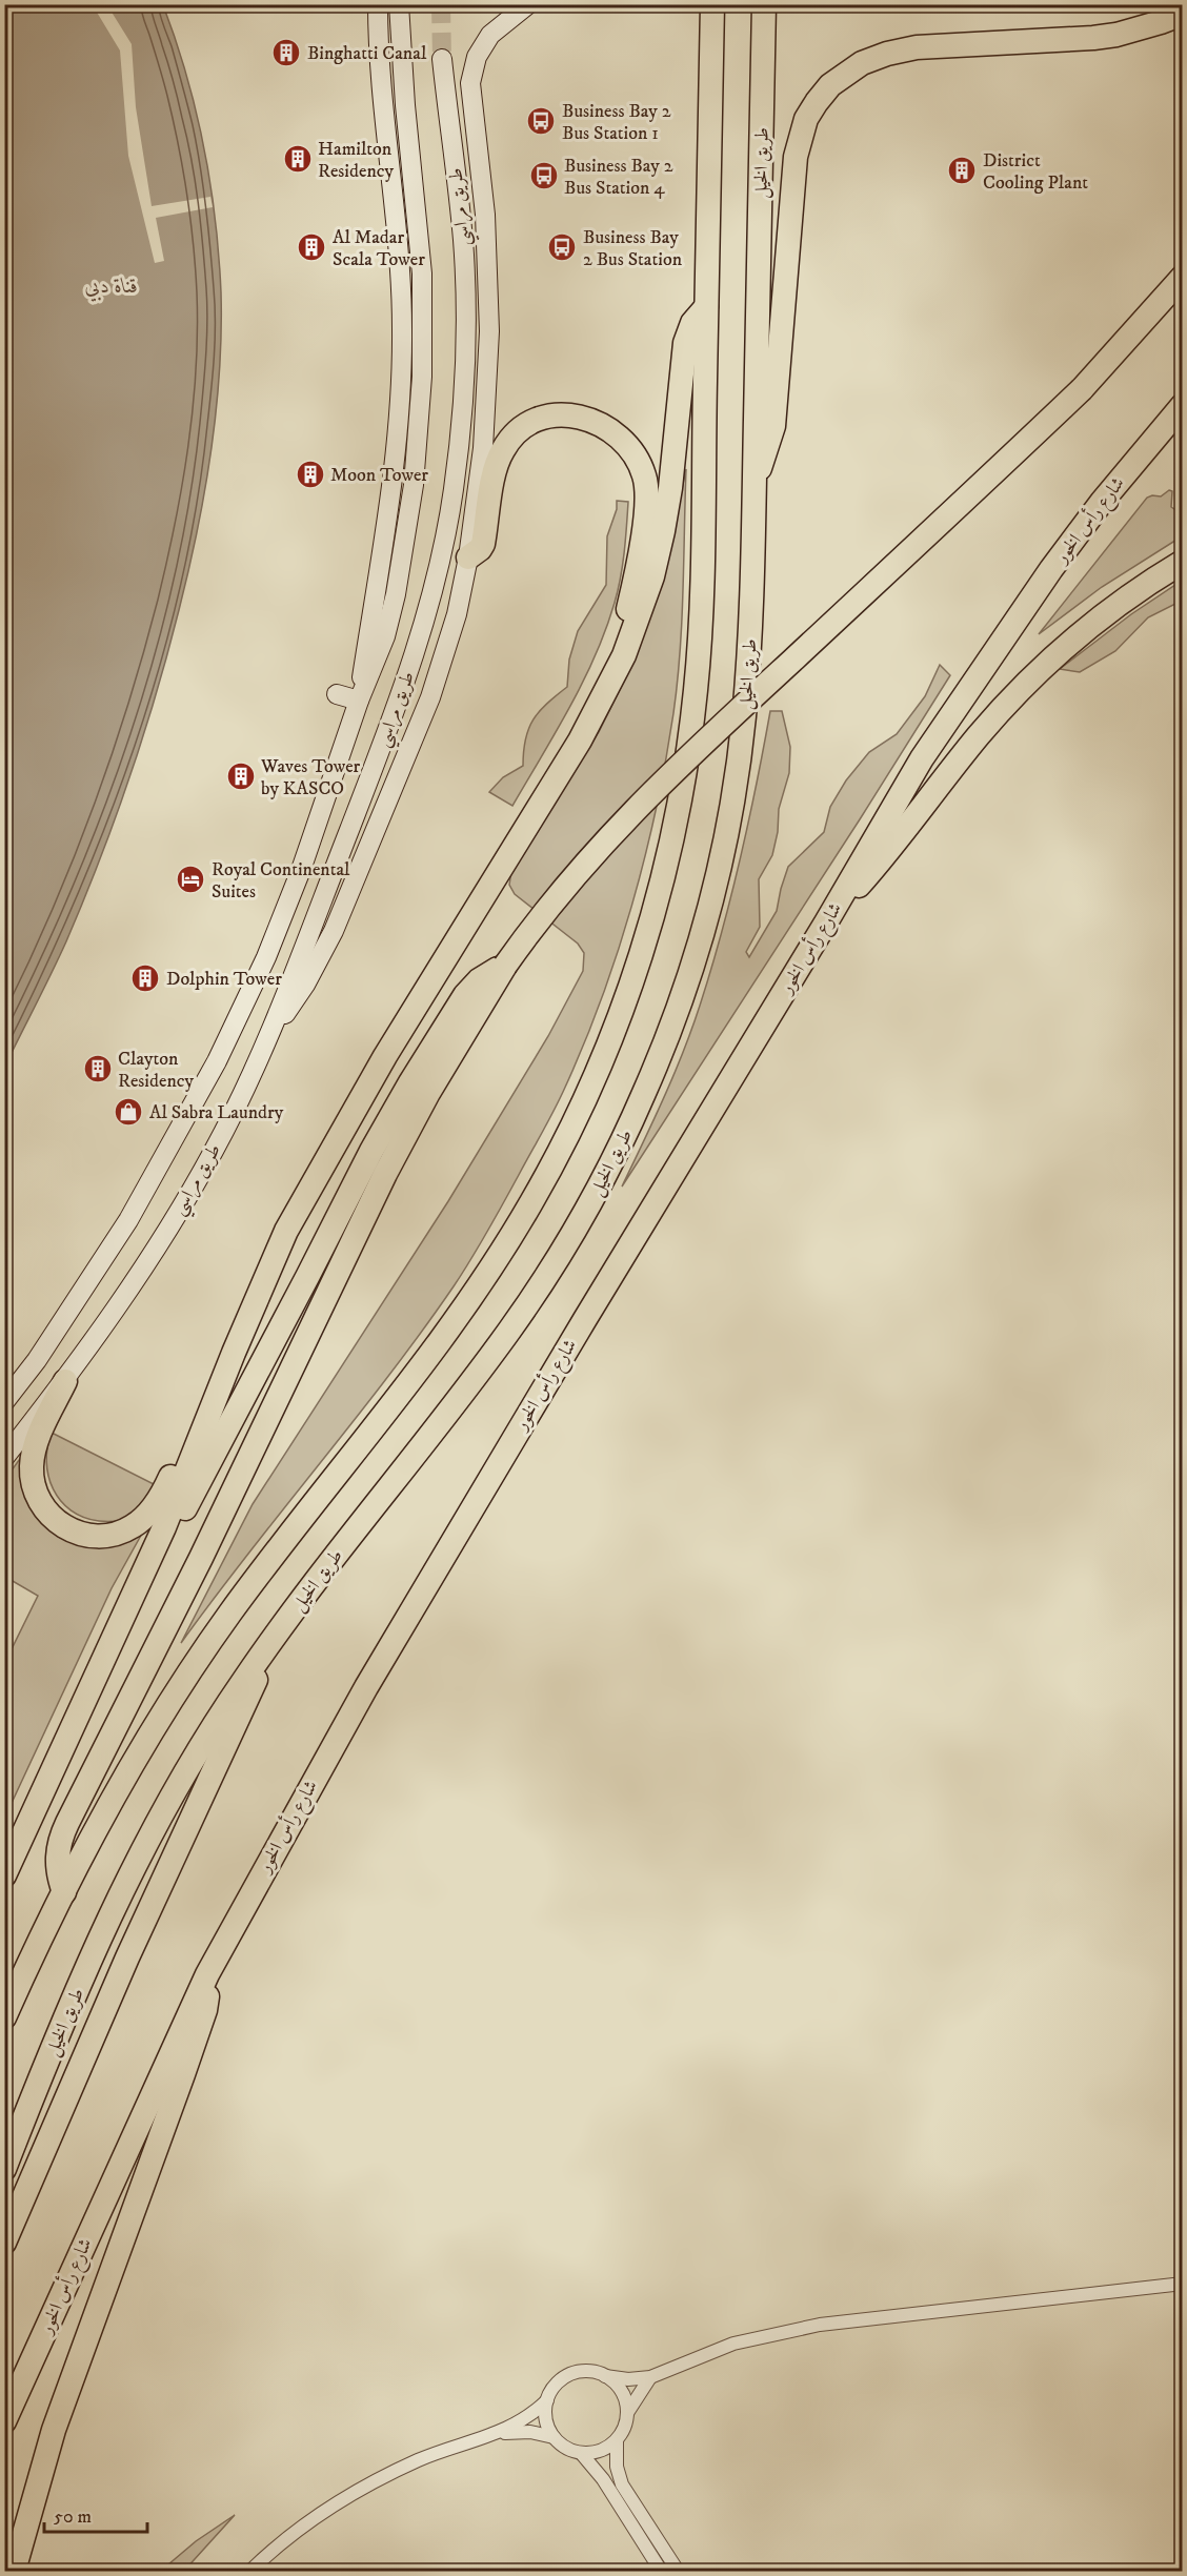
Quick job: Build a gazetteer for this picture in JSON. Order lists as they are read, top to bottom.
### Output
{
  "streets": {
    "highway": ["طريق الخيل", "شارع رأس الخور"],
    "street": ["طريق مراسي"]
  },
  "water": ["قناة دبي"],
  "places": {
    "building": [
      "Binghatti Canal",
      "Hamilton Residency",
      "District Cooling Plant",
      "Al Madar Scala Tower",
      "Moon Tower",
      "Waves Tower by KASCO",
      "Dolphin Tower",
      "Clayton Residency"
    ],
    "bus stop": ["Business Bay 2 Bus Station 1", "Business Bay 2 Bus Station 4", "Business Bay 2 Bus Station"],
    "hotel": ["Royal Continental Suites"],
    "shop": ["Al Sabra Laundry"]
  },
  "scale_bar": "50 m"
}
